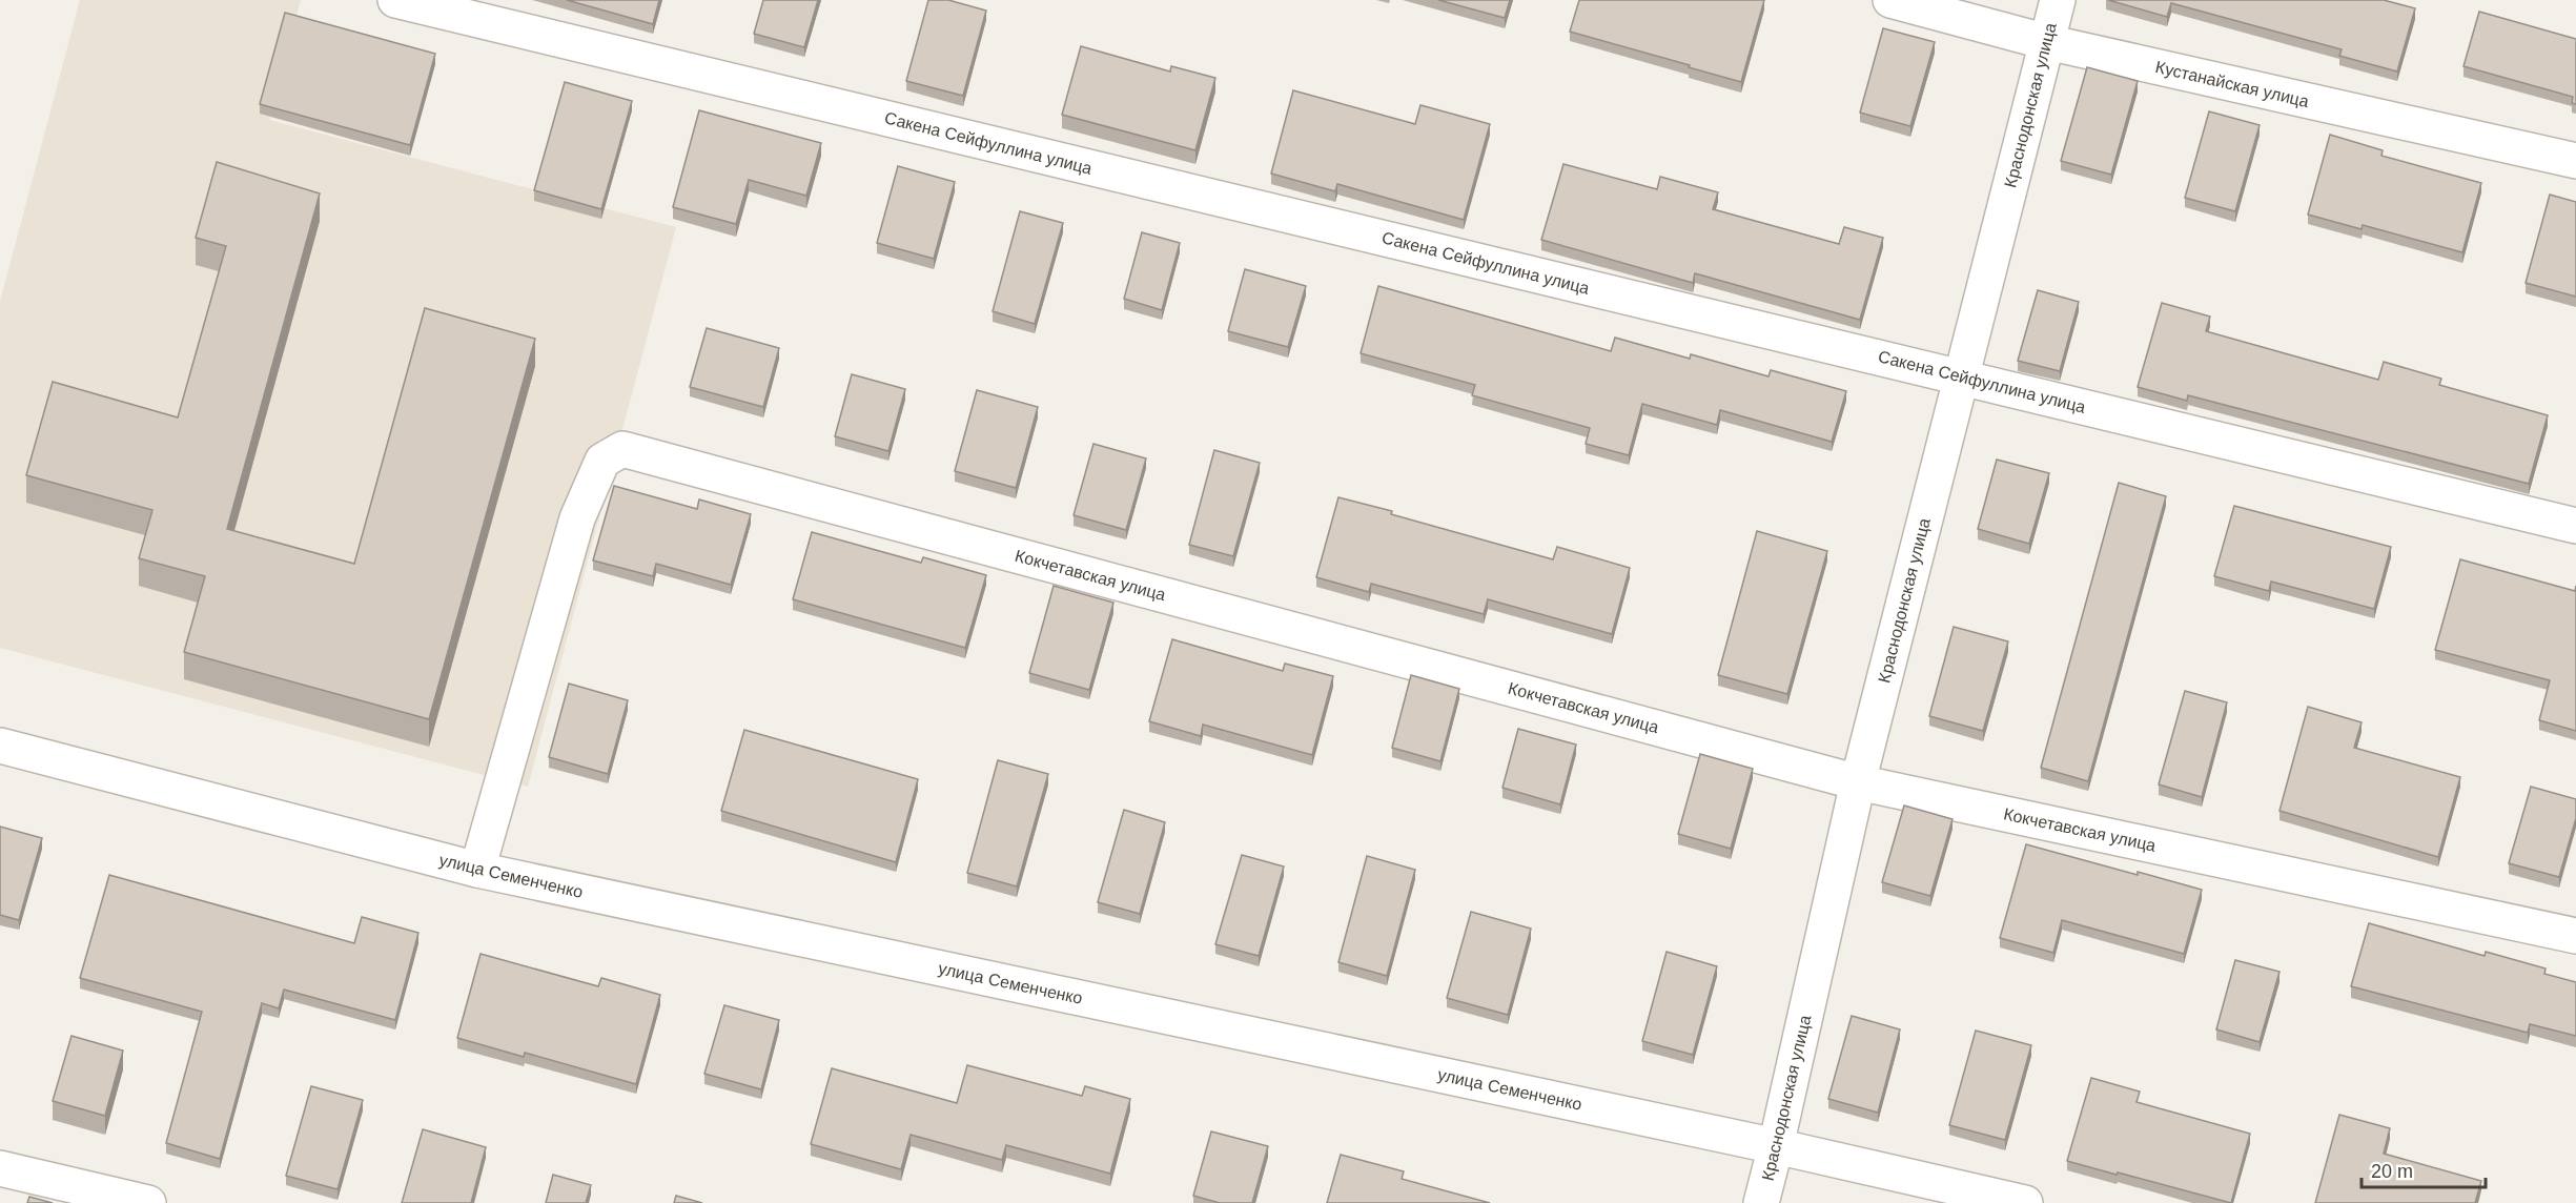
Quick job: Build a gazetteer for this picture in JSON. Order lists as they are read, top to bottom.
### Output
{
  "streets": {
    "street": [
      "Кустанайская улица",
      "Краснодонская улица",
      "Сакена Сейфуллина улица",
      "Кокчетавская улица",
      "улица Семенченко"
    ]
  },
  "crossings": [
    ["Кустанайская улица", "Краснодонская улица"],
    ["Краснодонская улица", "Сакена Сейфуллина улица"],
    ["Краснодонская улица", "Кокчетавская улица"],
    ["Краснодонская улица", "улица Семенченко"],
    ["Кокчетавская улица", "улица Семенченко"]
  ],
  "scale_bar": "20 m"
}
